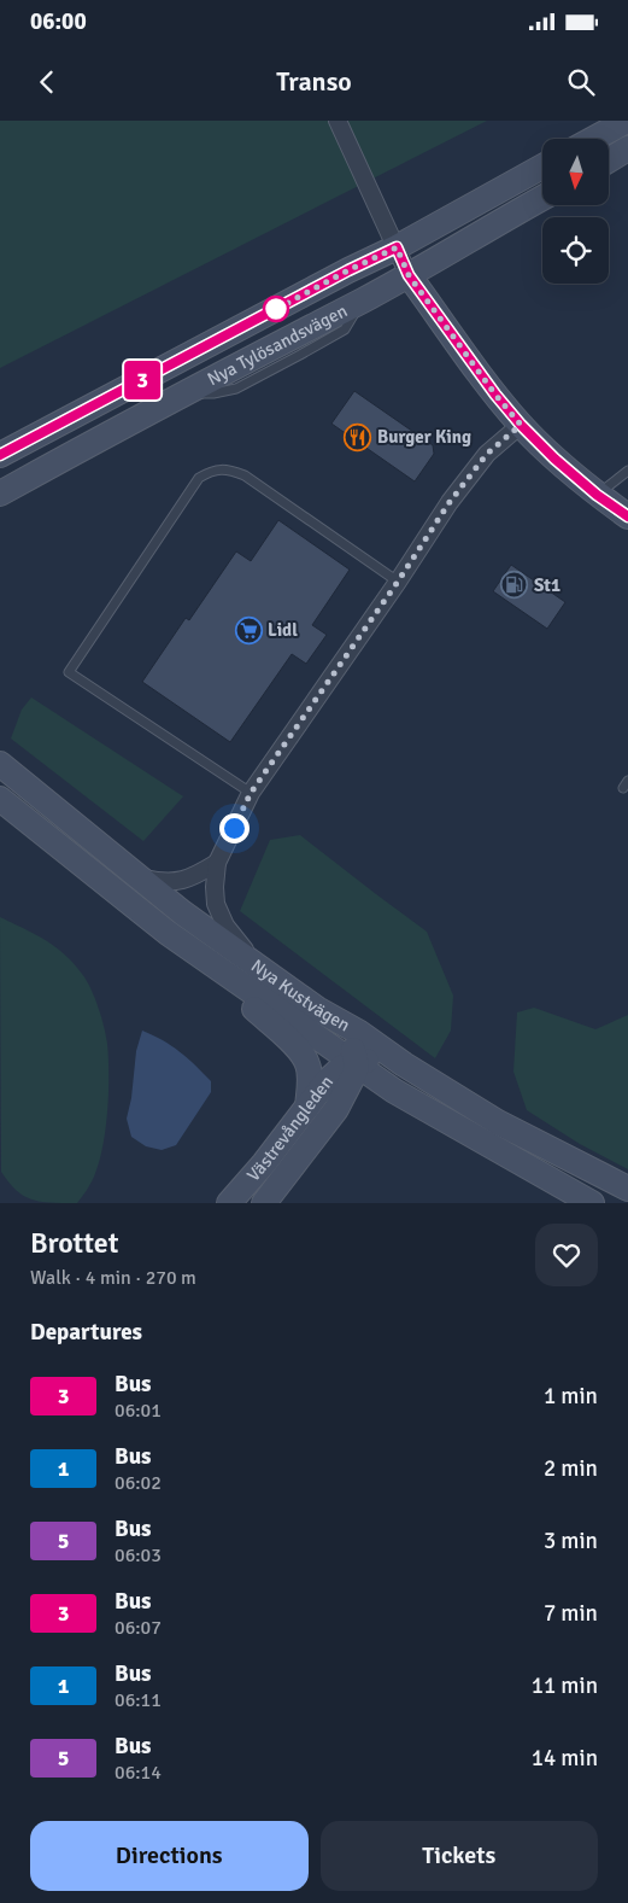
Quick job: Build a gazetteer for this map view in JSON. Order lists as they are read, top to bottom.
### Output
{
  "streets": {
    "street": ["Nya Tylösandsvägen", "Nya Kustvägen", "Västrevångleden"]
  },
  "crossings": [
    ["Nya Kustvägen", "Västrevångleden"]
  ],
  "places": {
    "restaurant": ["Burger King"],
    "fuel station": ["St1"],
    "supermarket": ["Lidl"]
  },
  "lines": ["bus line 3"],
  "north": "bottom",
  "page": {
    "status": "06:00",
    "header": "Transo",
    "on_map": "3",
    "heading": [
      ["Brottet", "Walk · 4 min · 270 m"],
      "Departures"
    ],
    "list": [
      {
        "mark": "3",
        "name": "Bus",
        "note": "06:01",
        "value": "1 min"
      },
      {
        "mark": "1",
        "name": "Bus",
        "note": "06:02",
        "value": "2 min"
      },
      {
        "mark": "5",
        "name": "Bus",
        "note": "06:03",
        "value": "3 min"
      },
      {
        "mark": "3",
        "name": "Bus",
        "note": "06:07",
        "value": "7 min"
      },
      {
        "mark": "1",
        "name": "Bus",
        "note": "06:11",
        "value": "11 min"
      },
      {
        "mark": "5",
        "name": "Bus",
        "note": "06:14",
        "value": "14 min"
      }
    ],
    "buttons": ["Directions", "Tickets"]
  }
}
